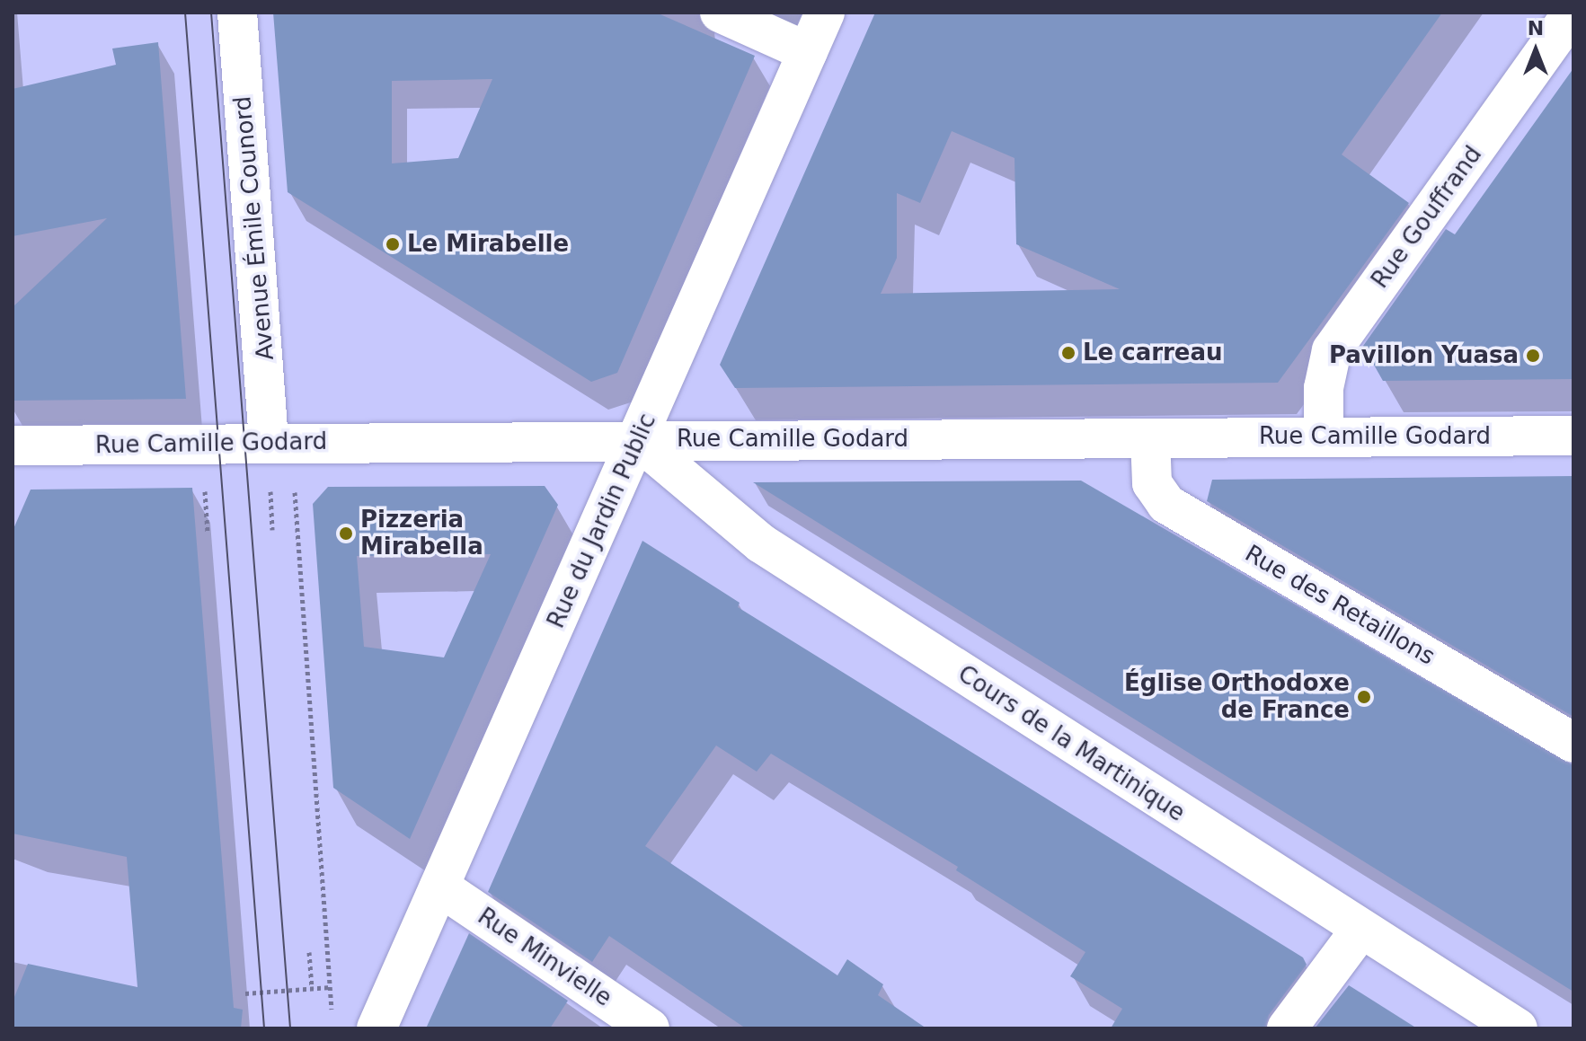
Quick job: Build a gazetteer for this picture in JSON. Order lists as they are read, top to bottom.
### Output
{
  "streets": {
    "street": [
      "Rue Gouffrand",
      "Avenue Émile Counord",
      "Rue Camille Godard",
      "Rue du Jardin Public",
      "Rue des Retaillons",
      "Cours de la Martinique",
      "Rue Minvielle"
    ]
  },
  "crossings": [
    ["Rue Gouffrand", "Rue Camille Godard"],
    ["Avenue Émile Counord", "Rue Camille Godard"],
    ["Rue Camille Godard", "Rue du Jardin Public"],
    ["Rue Camille Godard", "Rue des Retaillons"],
    ["Rue Camille Godard", "Cours de la Martinique"],
    ["Rue du Jardin Public", "Cours de la Martinique"],
    ["Rue du Jardin Public", "Rue Minvielle"]
  ],
  "places": [
    "Le Mirabelle",
    "Le carreau",
    "Pavillon Yuasa",
    "Pizzeria Mirabella",
    "Église Orthodoxe de France"
  ],
  "north": "top"
}
